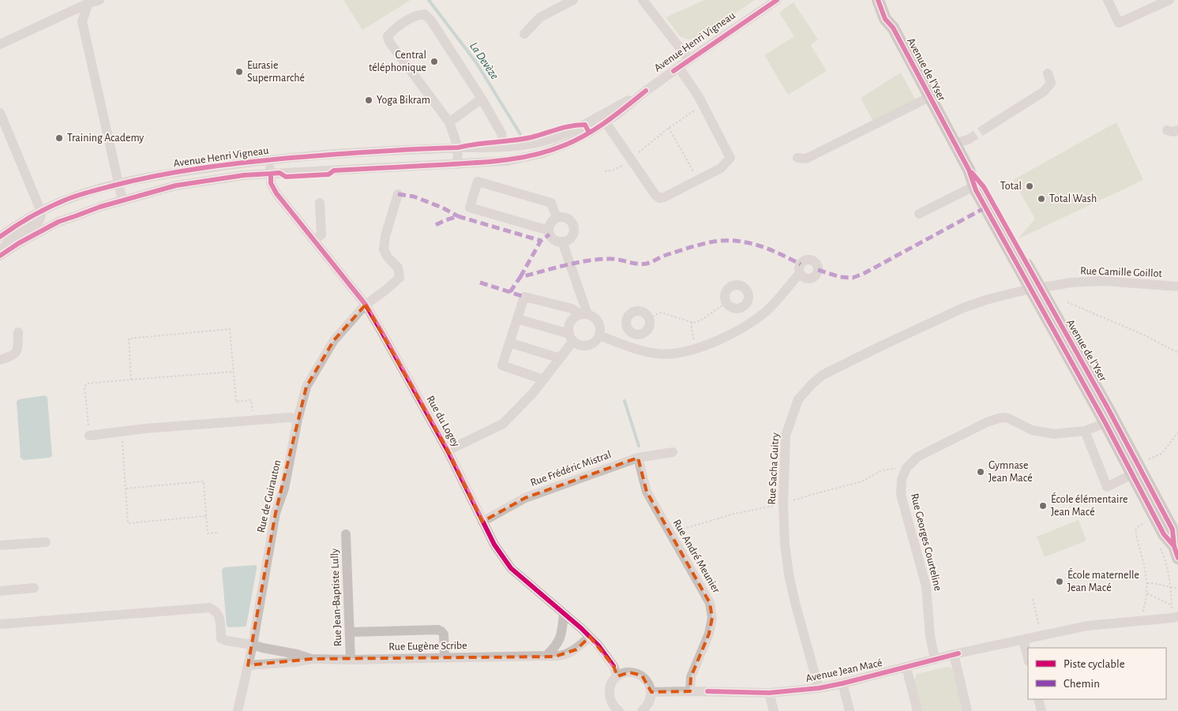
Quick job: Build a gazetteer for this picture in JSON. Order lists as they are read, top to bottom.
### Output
{
  "streets": {
    "main road": ["Avenue de l'Yser"],
    "street": [
      "Avenue Henri Vigneau",
      "Rue Camille Goillot",
      "Rue du Logey",
      "Rue Frédéric Mistral",
      "Rue Sacha Guitry",
      "Rue de Guirauton",
      "Rue Georges Courteline",
      "Rue André Meunier",
      "Rue Jean-Baptiste Lully",
      "Rue Eugène Scribe",
      "Avenue Jean Macé"
    ]
  },
  "crossings": [
    ["Avenue Henri Vigneau", "Rue du Logey"],
    ["Avenue de l'Yser", "Rue Camille Goillot"],
    ["Avenue de l'Yser", "Rue Sacha Guitry"],
    ["Avenue de l'Yser", "Rue Georges Courteline"],
    ["Rue Camille Goillot", "Rue Sacha Guitry"],
    ["Rue du Logey", "Rue Frédéric Mistral"],
    ["Rue du Logey", "Rue de Guirauton"],
    ["Rue du Logey", "Rue Eugène Scribe"],
    ["Rue Frédéric Mistral", "Rue André Meunier"],
    ["Rue Sacha Guitry", "Avenue Jean Macé"],
    ["Rue de Guirauton", "Rue Eugène Scribe"],
    ["Rue Georges Courteline", "Avenue Jean Macé"],
    ["Rue André Meunier", "Avenue Jean Macé"],
    ["Rue Jean-Baptiste Lully", "Rue Eugène Scribe"]
  ],
  "water": ["La Devèze"],
  "places": [
    "Central téléphonique",
    "Eurasie Supermarché",
    "Yoga Bikram",
    "Training Academy",
    "Total",
    "Total Wash",
    "Gymnase Jean Macé",
    "École élémentaire Jean Macé",
    "École maternelle Jean Macé"
  ],
  "legend": ["Piste cyclable", "Chemin"]
}
